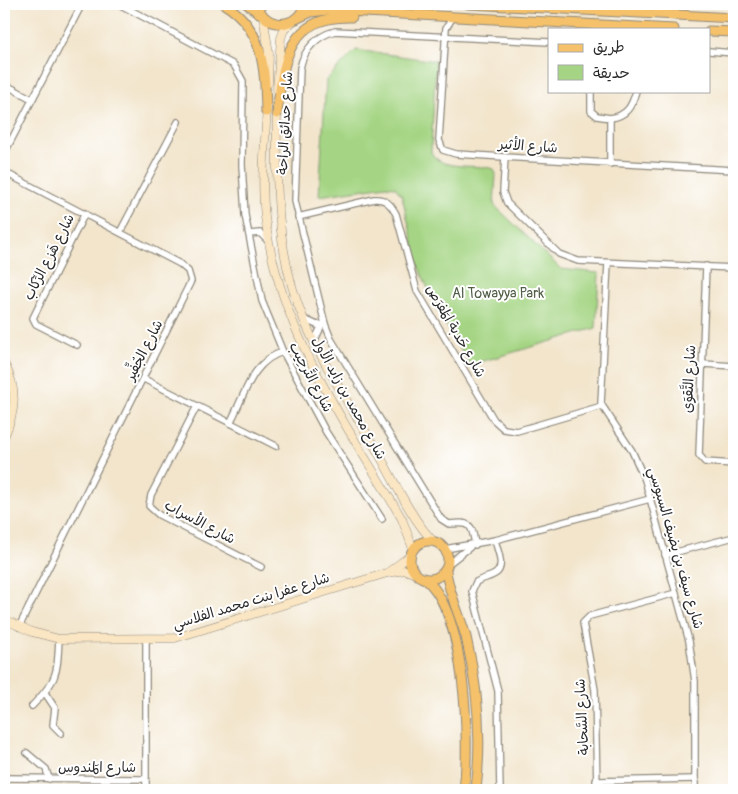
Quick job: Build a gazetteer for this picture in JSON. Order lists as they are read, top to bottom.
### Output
{
  "streets": {
    "main road": ["شارع محمد بن زايد الأول", "شارع عفرا بنت محمد الفلاسي"],
    "street": [
      "شارع حدائق الراحة",
      "شارع الأثير",
      "شارع هَزع الرِّكاب",
      "شارع حَدبة المَفرَص",
      "شارع الجُفِّير",
      "شارع التَّرحِيب",
      "شارع التَّقوَى",
      "شارع الأسراب",
      "شارع سيف بن يضيف السبوسي",
      "شارع السَّحابة",
      "شارع المَندوس"
    ]
  },
  "crossings": [
    ["شارع حدائق الراحة", "شارع الأثير"],
    ["شارع حدائق الراحة", "شارع حَدبة المَفرَص"],
    ["شارع هَزع الرِّكاب", "شارع الجُفِّير"],
    ["شارع حَدبة المَفرَص", "شارع سيف بن يضيف السبوسي"],
    ["شارع الجُفِّير", "شارع عفرا بنت محمد الفلاسي"],
    ["شارع محمد بن زايد الأول", "شارع عفرا بنت محمد الفلاسي"],
    ["شارع سيف بن يضيف السبوسي", "شارع السَّحابة"]
  ],
  "parks": ["Al Towayya Park"],
  "legend": ["طريق", "حديقة"]
}
